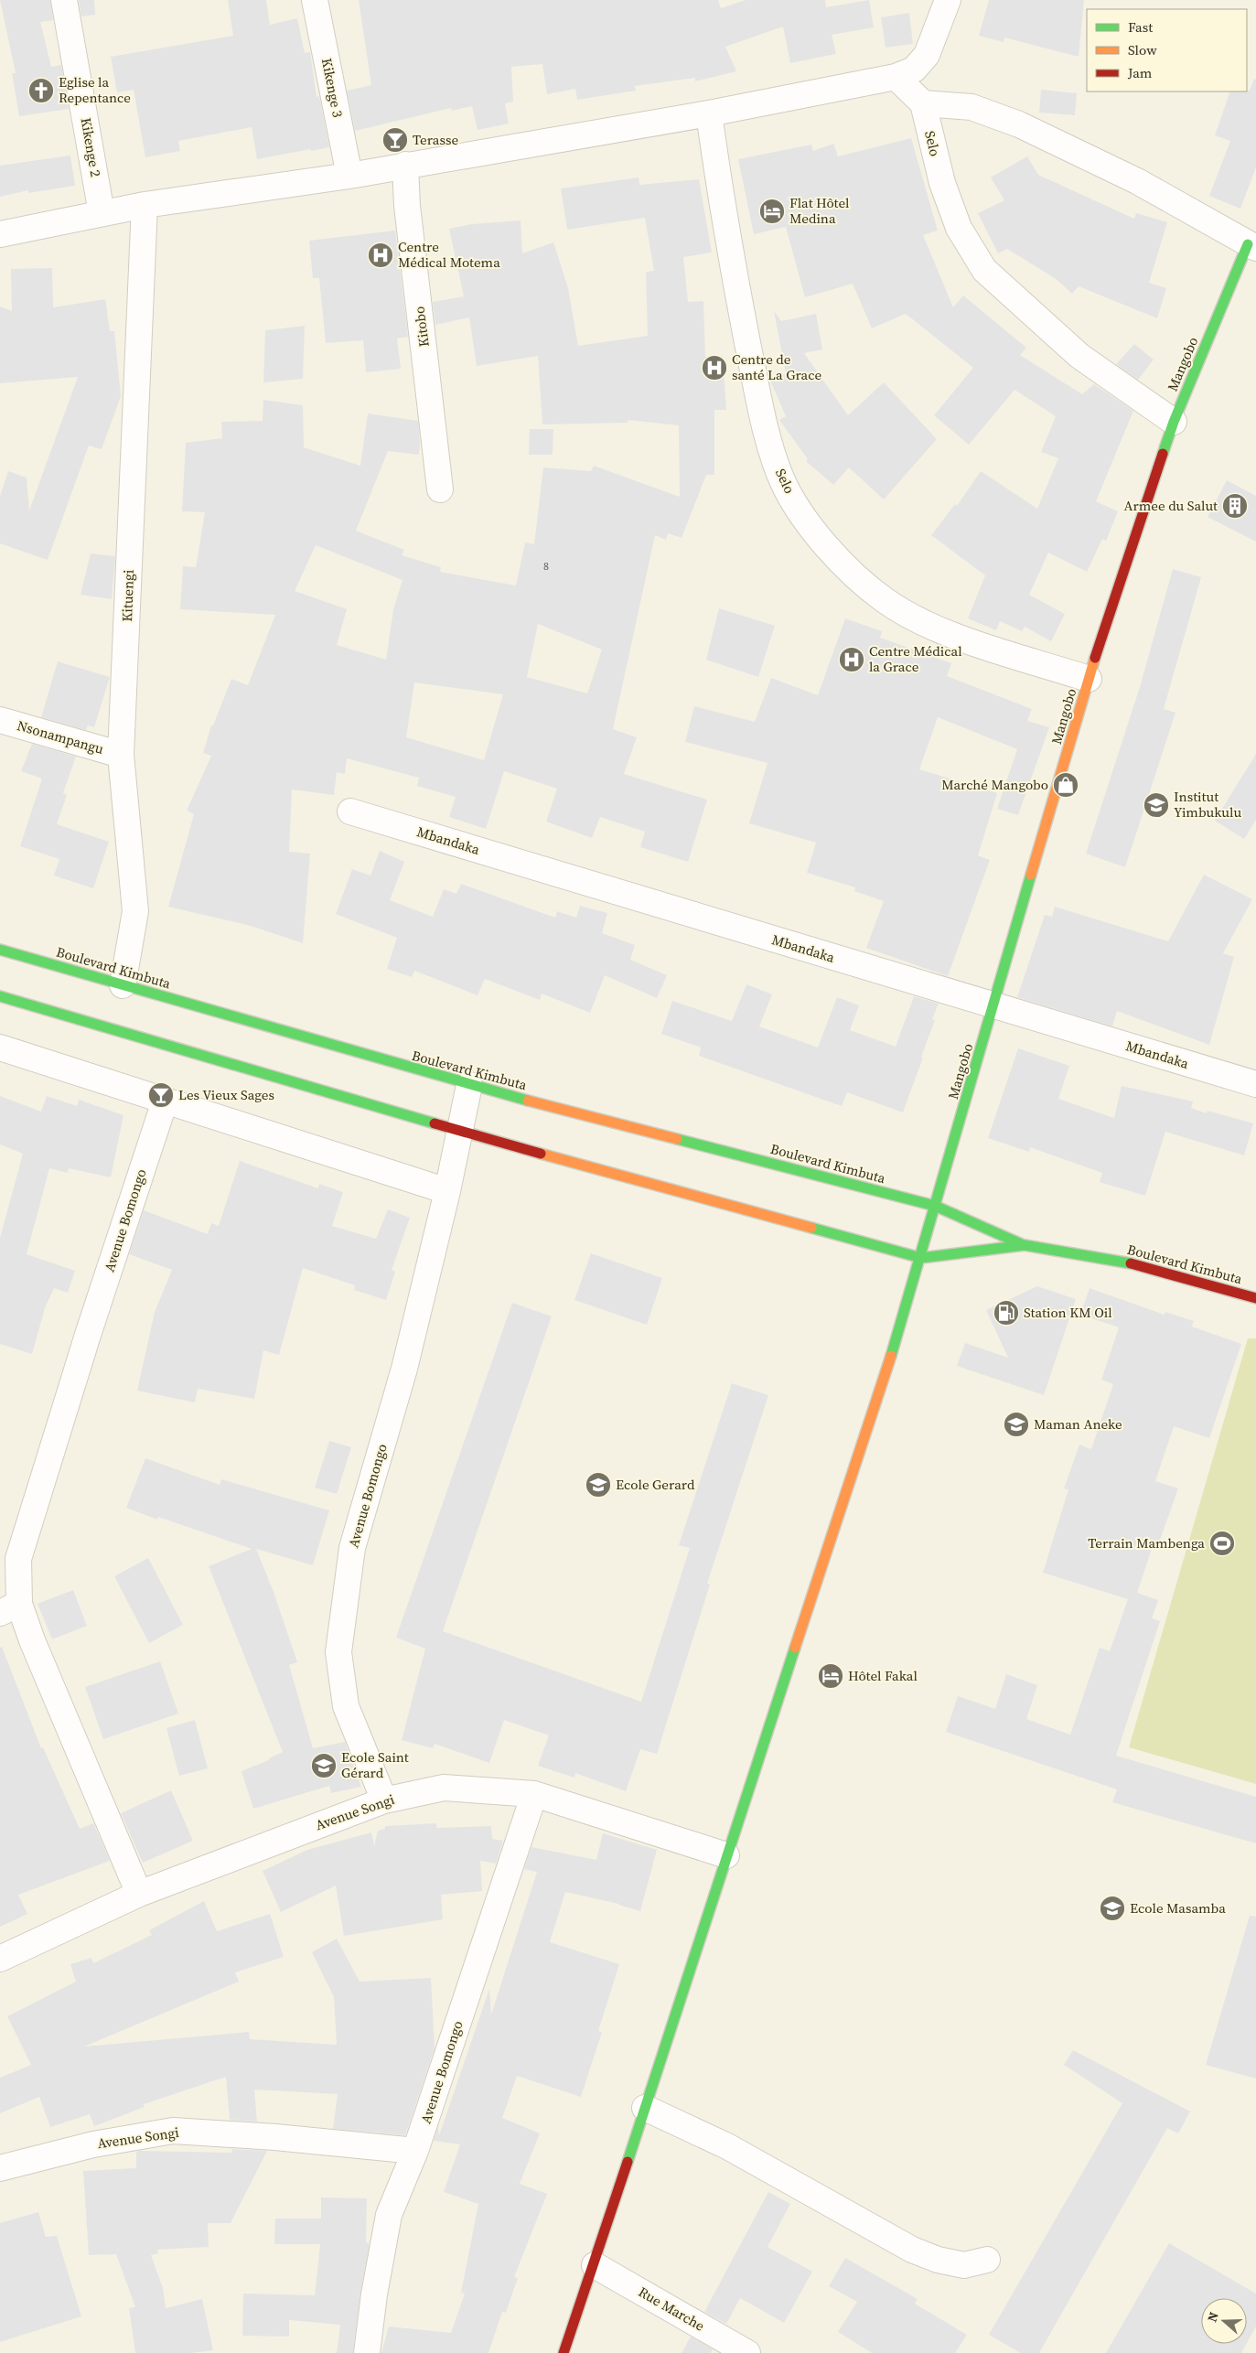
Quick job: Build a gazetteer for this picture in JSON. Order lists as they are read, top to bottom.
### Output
{
  "streets": {
    "street": [
      "Kikenge 3",
      "Selo",
      "Kikenge 2",
      "Kitobo",
      "Mangobo",
      "Kituengi",
      "Nsonampangu",
      "Mbandaka",
      "Boulevard Kimbuta",
      "Avenue Bomongo",
      "Avenue Songi",
      "Rue Marche"
    ]
  },
  "crossings": [
    ["Selo", "Mangobo"],
    ["Mangobo", "Mbandaka"],
    ["Mangobo", "Boulevard Kimbuta"],
    ["Mangobo", "Avenue Songi"],
    ["Mangobo", "Rue Marche"],
    ["Kituengi", "Nsonampangu"],
    ["Kituengi", "Boulevard Kimbuta"],
    ["Boulevard Kimbuta", "Avenue Bomongo"],
    ["Avenue Bomongo", "Avenue Songi"]
  ],
  "places": {
    "church": ["Eglise la Repentance"],
    "bar": ["Terasse", "Les Vieux Sages"],
    "hotel": ["Flat Hôtel Medina", "Hôtel Fakal"],
    "hospital": ["Centre Médical Motema", "Centre de santé La Grace", "Centre Médical la Grace"],
    "building": ["Armee du Salut"],
    "shop": ["Marché Mangobo"],
    "school or university": [
      "Institut Yimbukulu",
      "Maman Aneke",
      "Ecole Gerard",
      "Ecole Saint Gérard",
      "Ecole Masamba"
    ],
    "fuel station": ["Station KM Oil"],
    "sports": ["Terrain Mambenga"]
  },
  "house_numbers": ["8"],
  "legend": ["Fast", "Slow", "Jam"],
  "north": "left"
}
